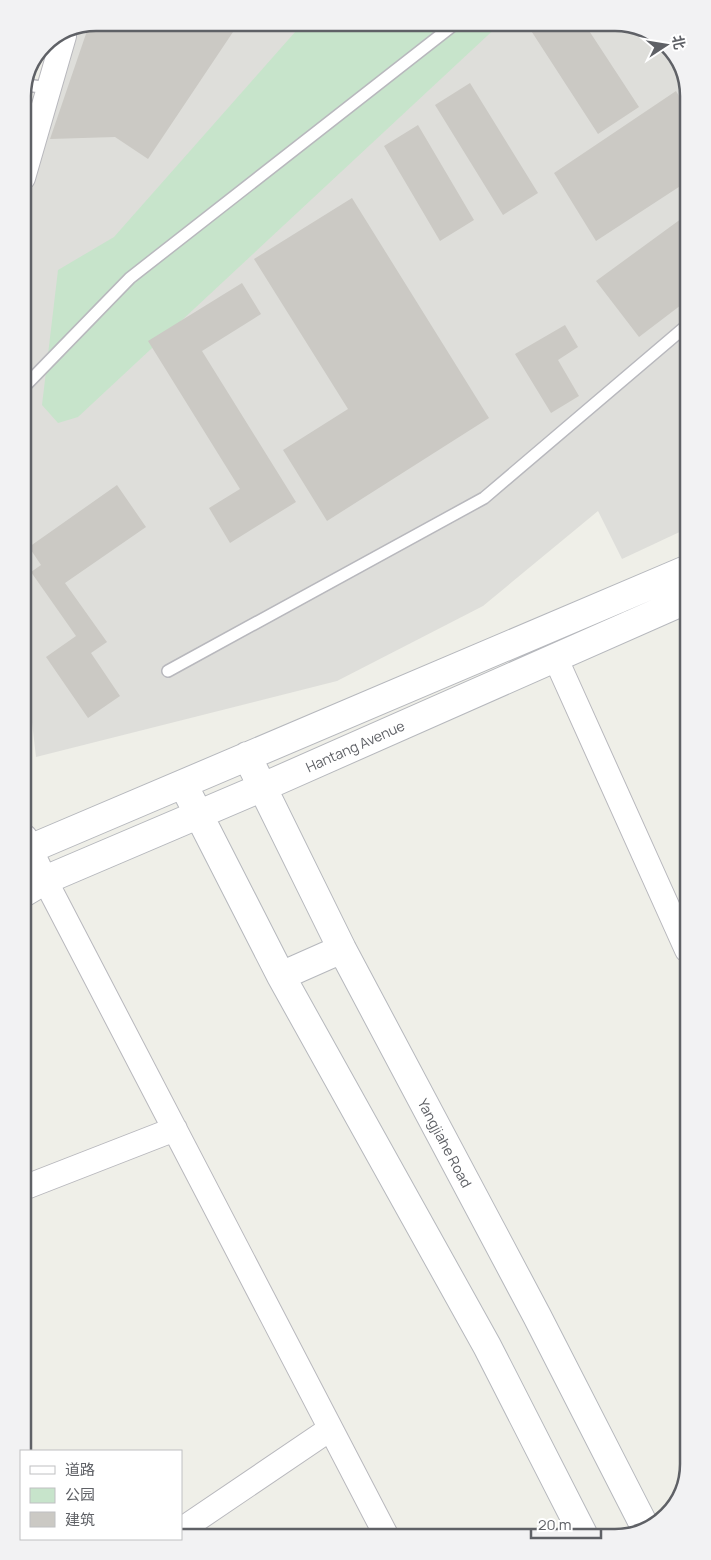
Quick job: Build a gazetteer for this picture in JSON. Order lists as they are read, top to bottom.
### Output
{
  "streets": {
    "main road": ["Hantang Avenue", "Yangjiahe Road"]
  },
  "crossings": [
    ["Hantang Avenue", "Yangjiahe Road"]
  ],
  "legend": ["道路", "公园", "建筑"],
  "scale_bar": "20 m",
  "north": "right"
}
